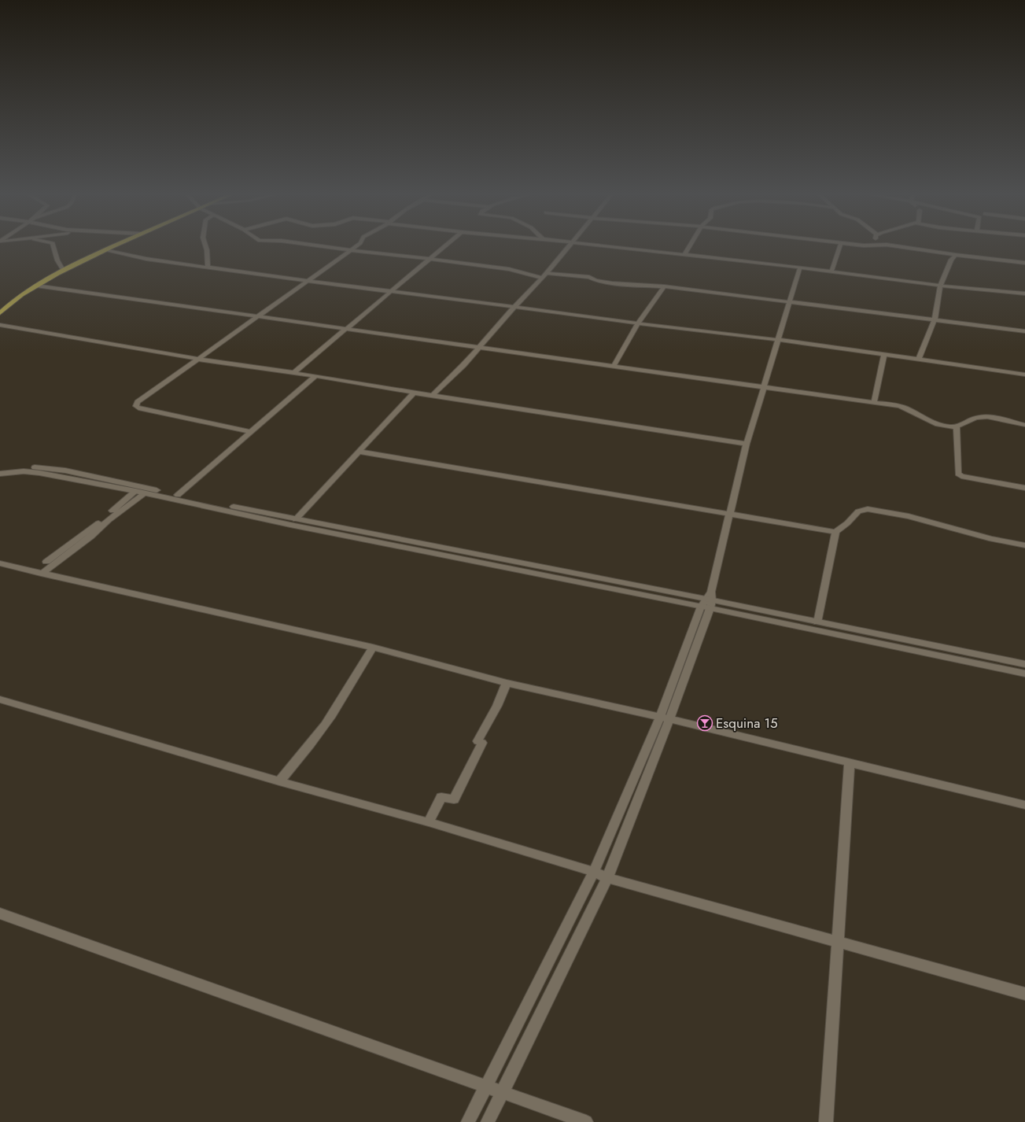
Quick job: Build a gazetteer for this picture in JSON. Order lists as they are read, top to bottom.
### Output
{
  "places": {
    "bar": ["Esquina 15"]
  }
}
